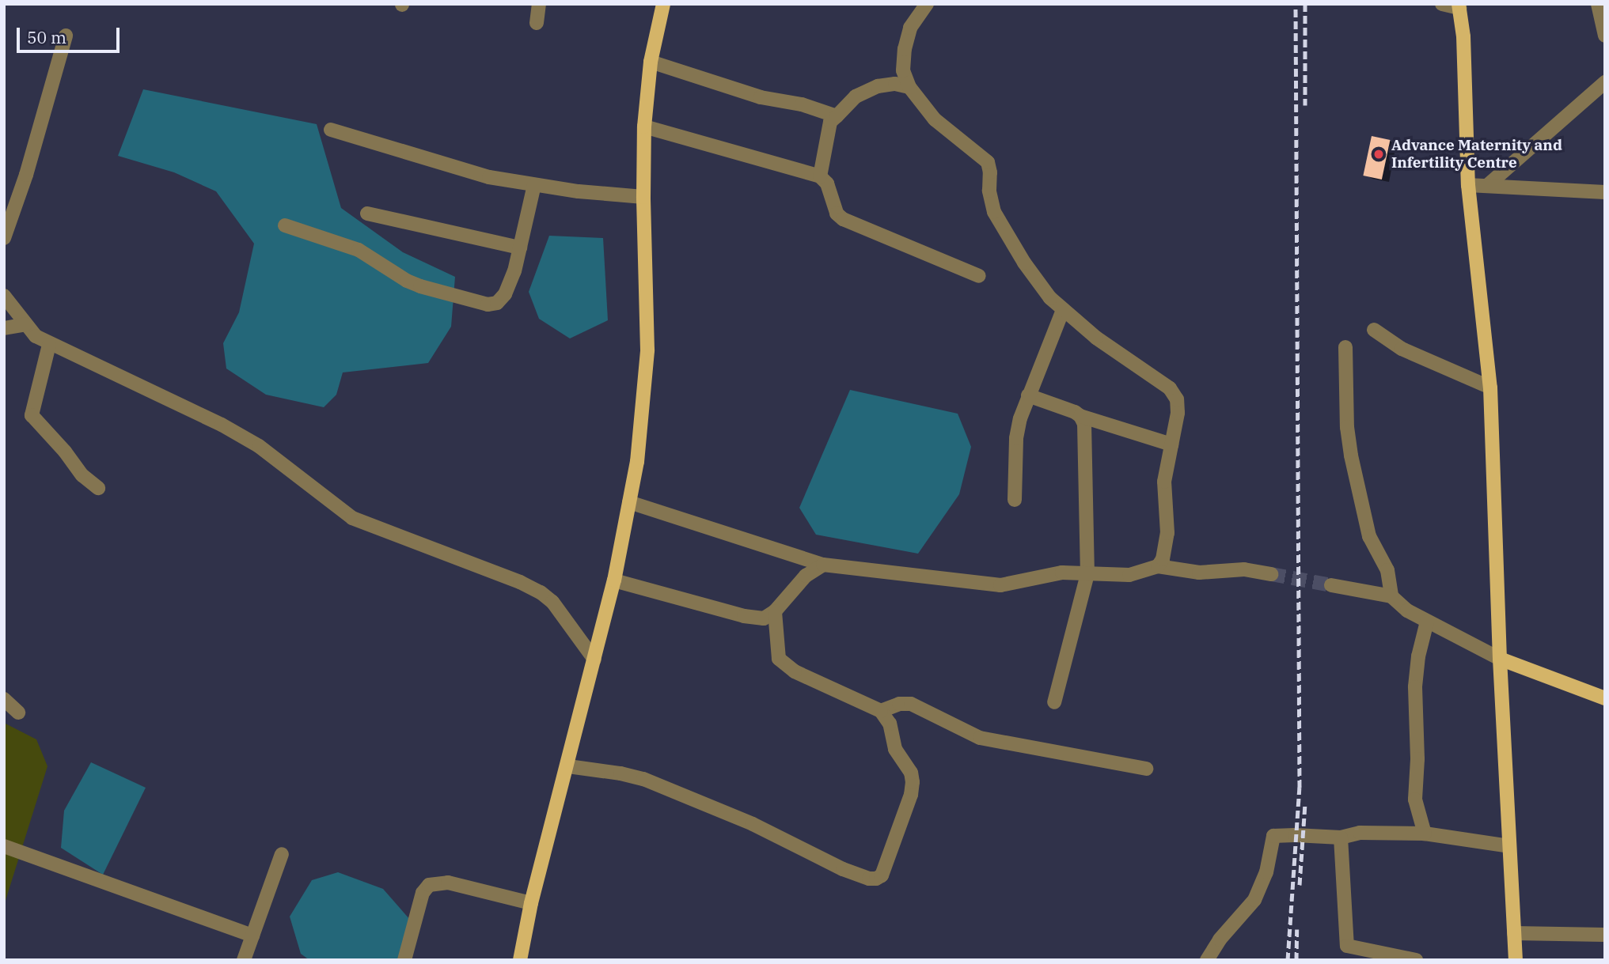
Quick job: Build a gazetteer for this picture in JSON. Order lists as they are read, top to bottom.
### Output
{
  "places": ["Advance Maternity and Infertility Centre"],
  "scale_bar": "50 m"
}
